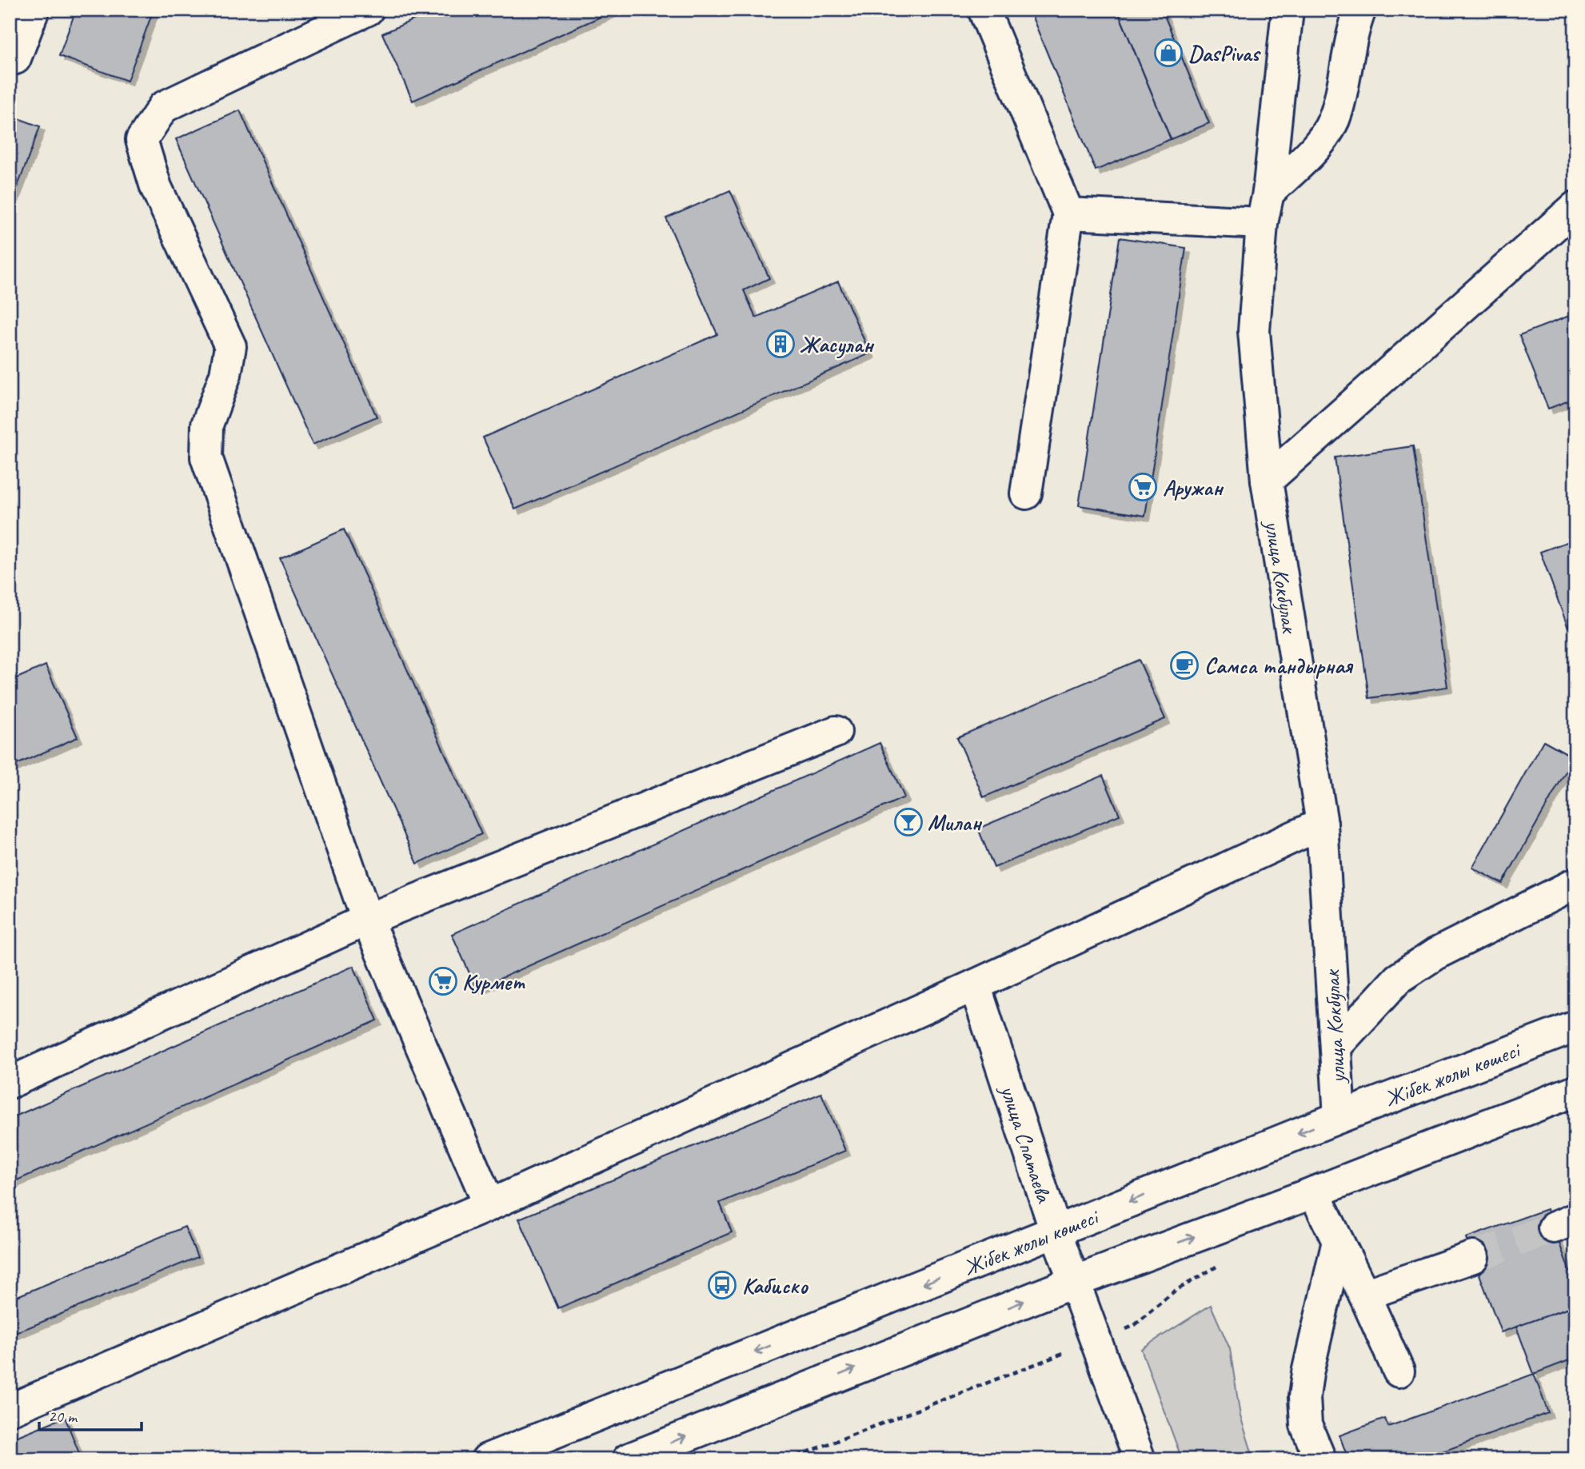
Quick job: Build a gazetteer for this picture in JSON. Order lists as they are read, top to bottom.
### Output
{
  "streets": {
    "street": ["улица Кокбулак", "Жібек жолы көшесі", "улица Спатаева"]
  },
  "crossings": [
    ["улица Кокбулак", "Жібек жолы көшесі"],
    ["Жібек жолы көшесі", "улица Спатаева"]
  ],
  "places": {
    "shop": ["DasPivas"],
    "building": ["Жасулан"],
    "supermarket": ["Аружан", "Курмет"],
    "cafe": ["Самса тандырная"],
    "bar": ["Милан"],
    "bus stop": ["Кабиско"]
  },
  "scale_bar": "20 m"
}
